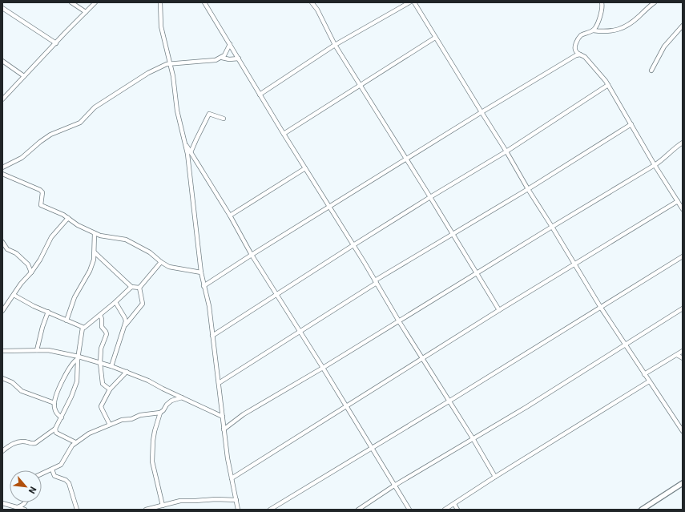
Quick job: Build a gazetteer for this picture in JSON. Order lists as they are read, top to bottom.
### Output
{
  "north": "bottom right"
}
